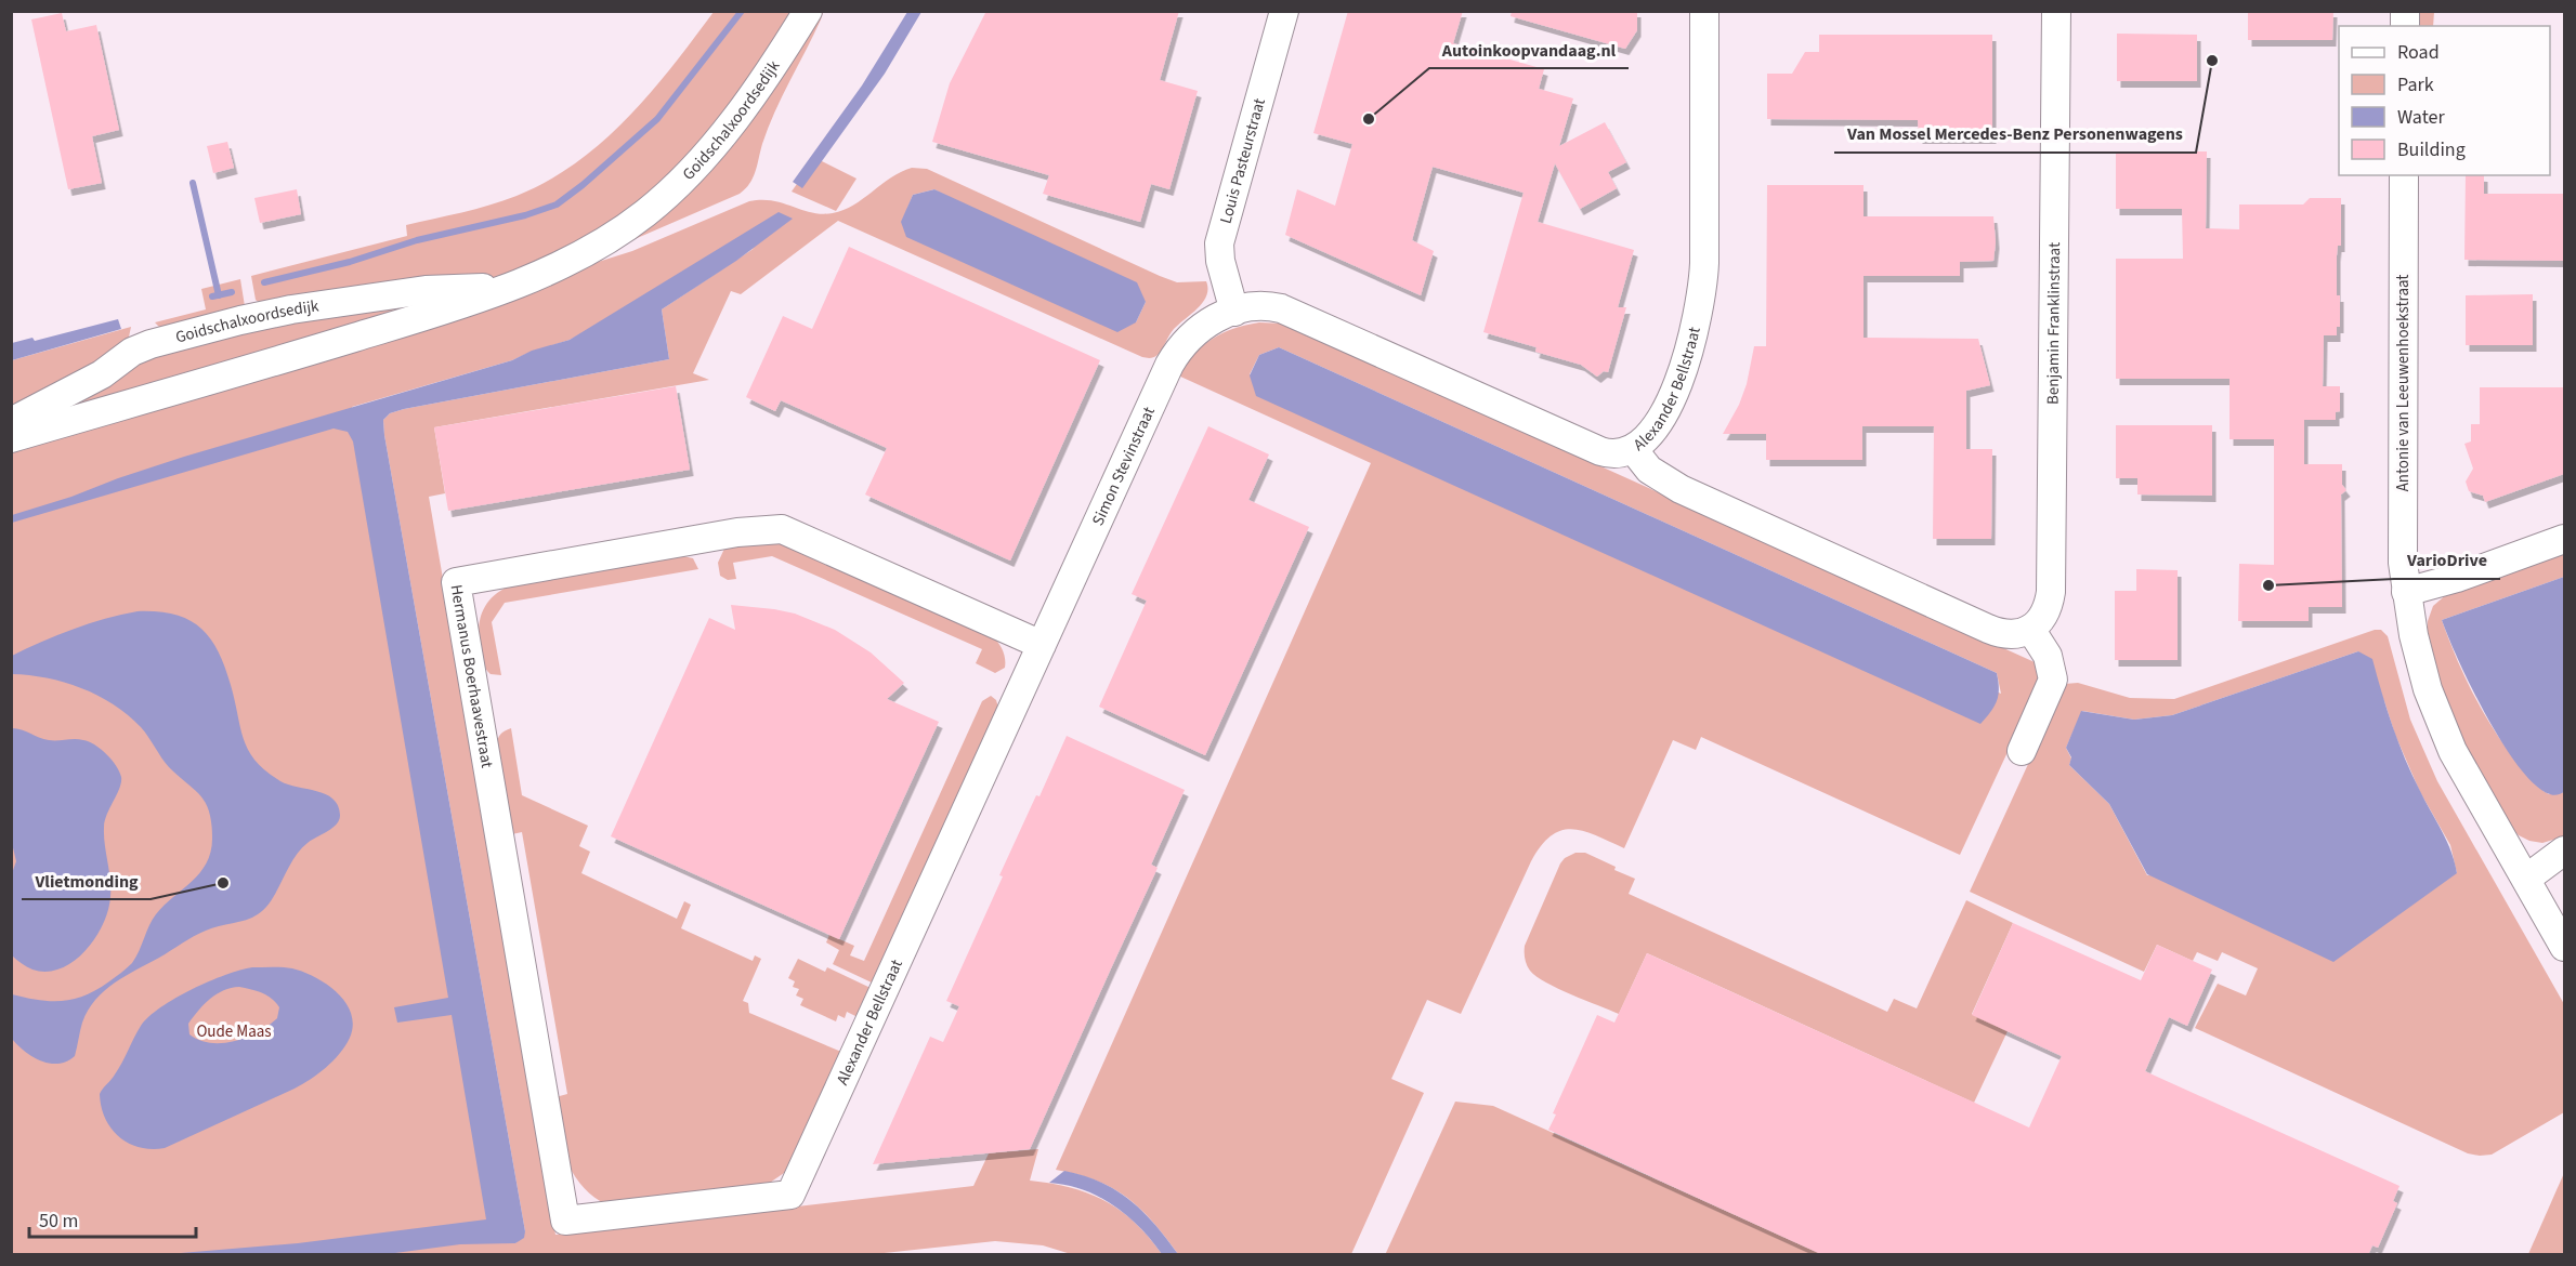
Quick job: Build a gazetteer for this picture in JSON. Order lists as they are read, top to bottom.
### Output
{
  "streets": {
    "street": [
      "Goidschalxoordsedijk",
      "Louis Pasteurstraat",
      "Benjamin Franklinstraat",
      "Antonie van Leeuwenhoekstraat",
      "Alexander Bellstraat",
      "Simon Stevinstraat",
      "Hermanus Boerhaavestraat"
    ]
  },
  "crossings": [
    ["Louis Pasteurstraat", "Alexander Bellstraat"],
    ["Louis Pasteurstraat", "Simon Stevinstraat"],
    ["Alexander Bellstraat", "Simon Stevinstraat"],
    ["Alexander Bellstraat", "Hermanus Boerhaavestraat"],
    ["Simon Stevinstraat", "Hermanus Boerhaavestraat"]
  ],
  "parks": ["Oude Maas"],
  "places": [
    "Van Mossel Mercedes-Benz Personenwagens",
    "Autoinkoopvandaag.nl",
    "VarioDrive",
    "Vlietmonding"
  ],
  "legend": [
    "Road",
    "Park",
    "Water",
    "Building"
  ],
  "scale_bar": "50 m"
}
